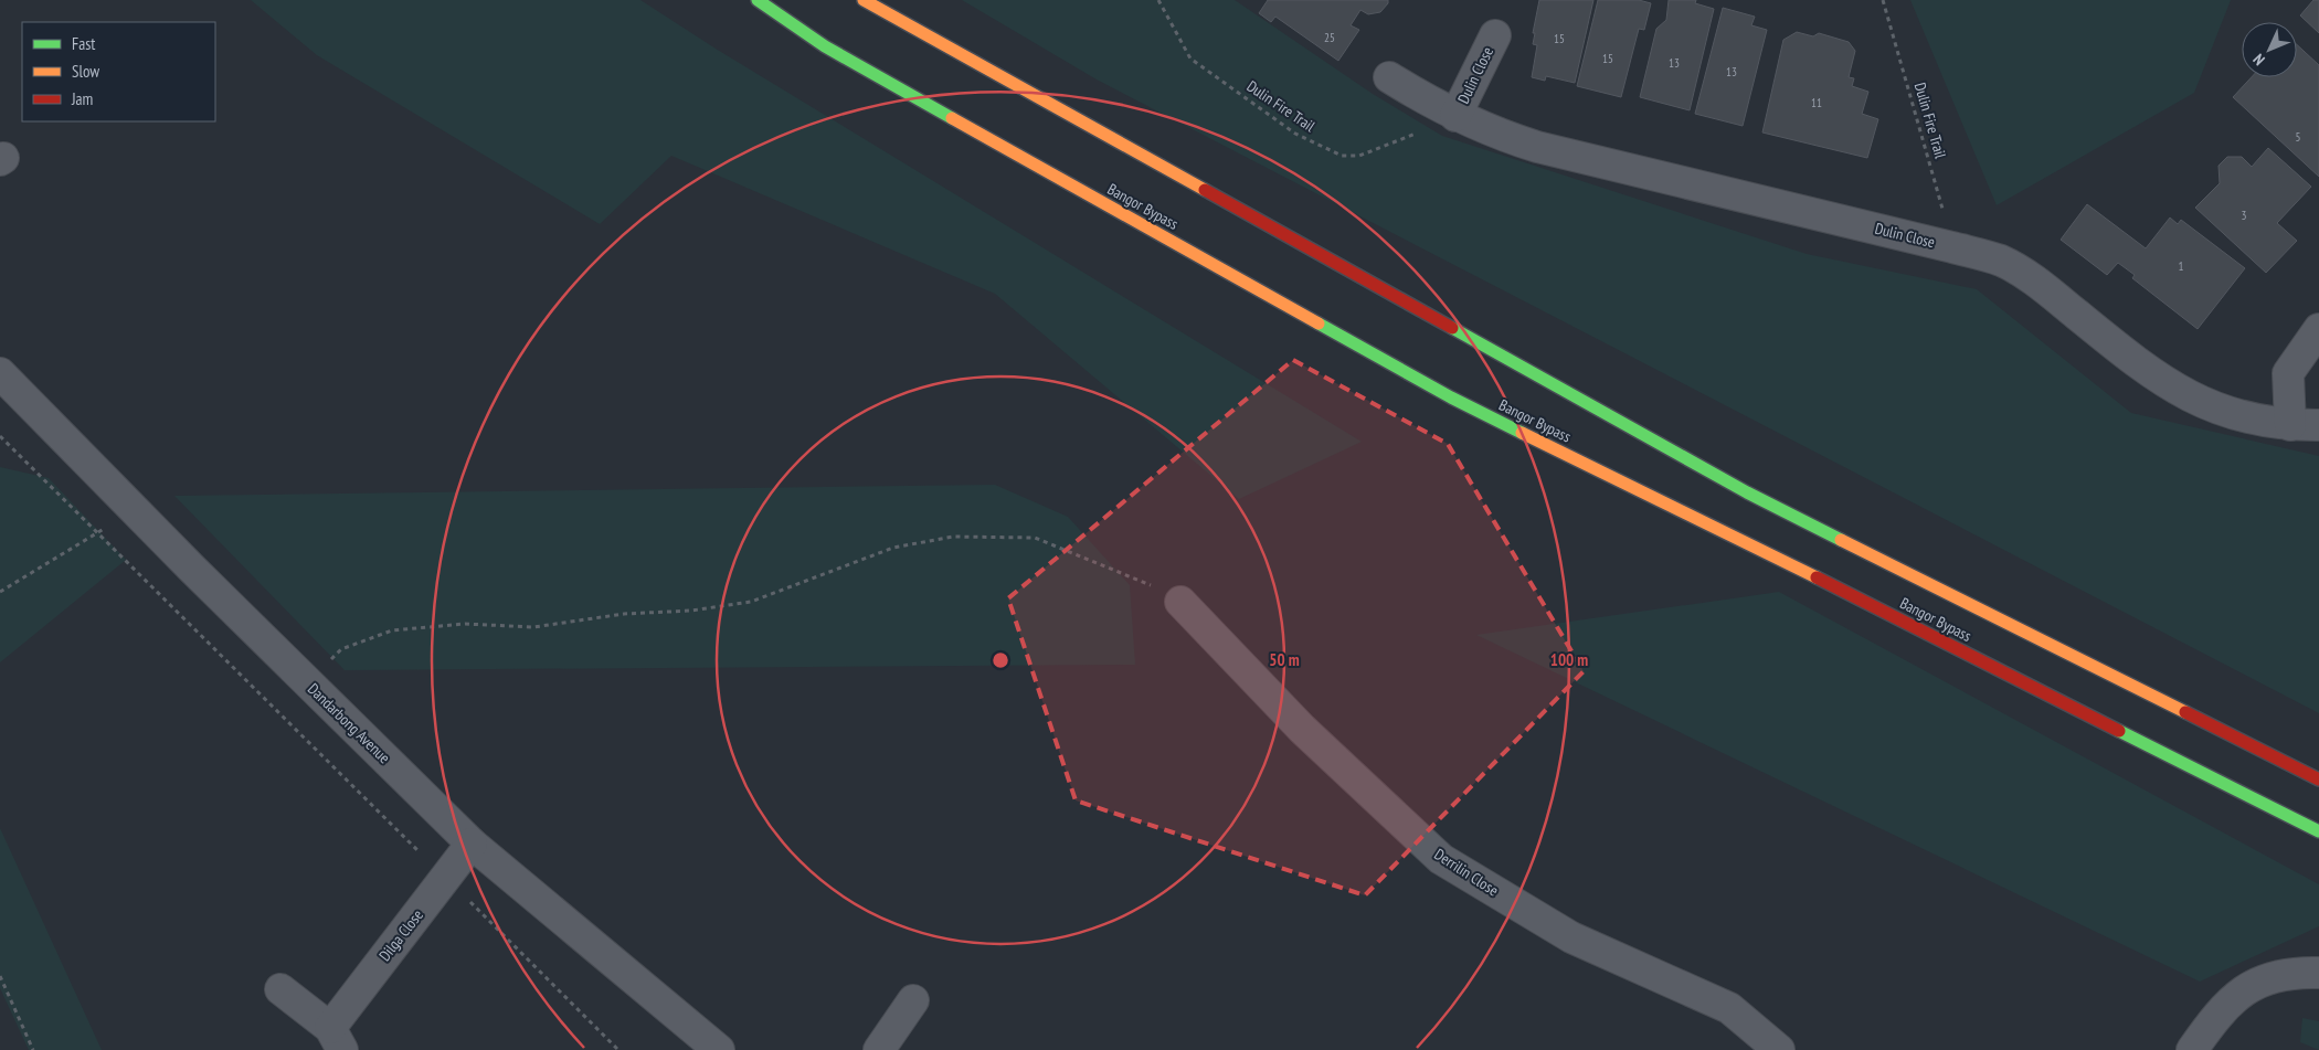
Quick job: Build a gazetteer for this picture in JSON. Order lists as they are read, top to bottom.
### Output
{
  "streets": {
    "main road": ["Bangor Bypass"],
    "street": [
      "Dulin Close",
      "Dandarbong Avenue",
      "Derrilin Close",
      "Dilga Close"
    ],
    "path": ["Dulin Fire Trail"]
  },
  "crossings": [
    ["Dulin Close", "Dulin Fire Trail"],
    ["Dandarbong Avenue", "Dilga Close"]
  ],
  "house_numbers": [
    "25",
    "15",
    "15",
    "13",
    "13",
    "11",
    "5",
    "3",
    "1"
  ],
  "legend": ["Fast", "Slow", "Jam"],
  "north": "bottom left",
  "rings": ["50 m", "100 m"]
}
